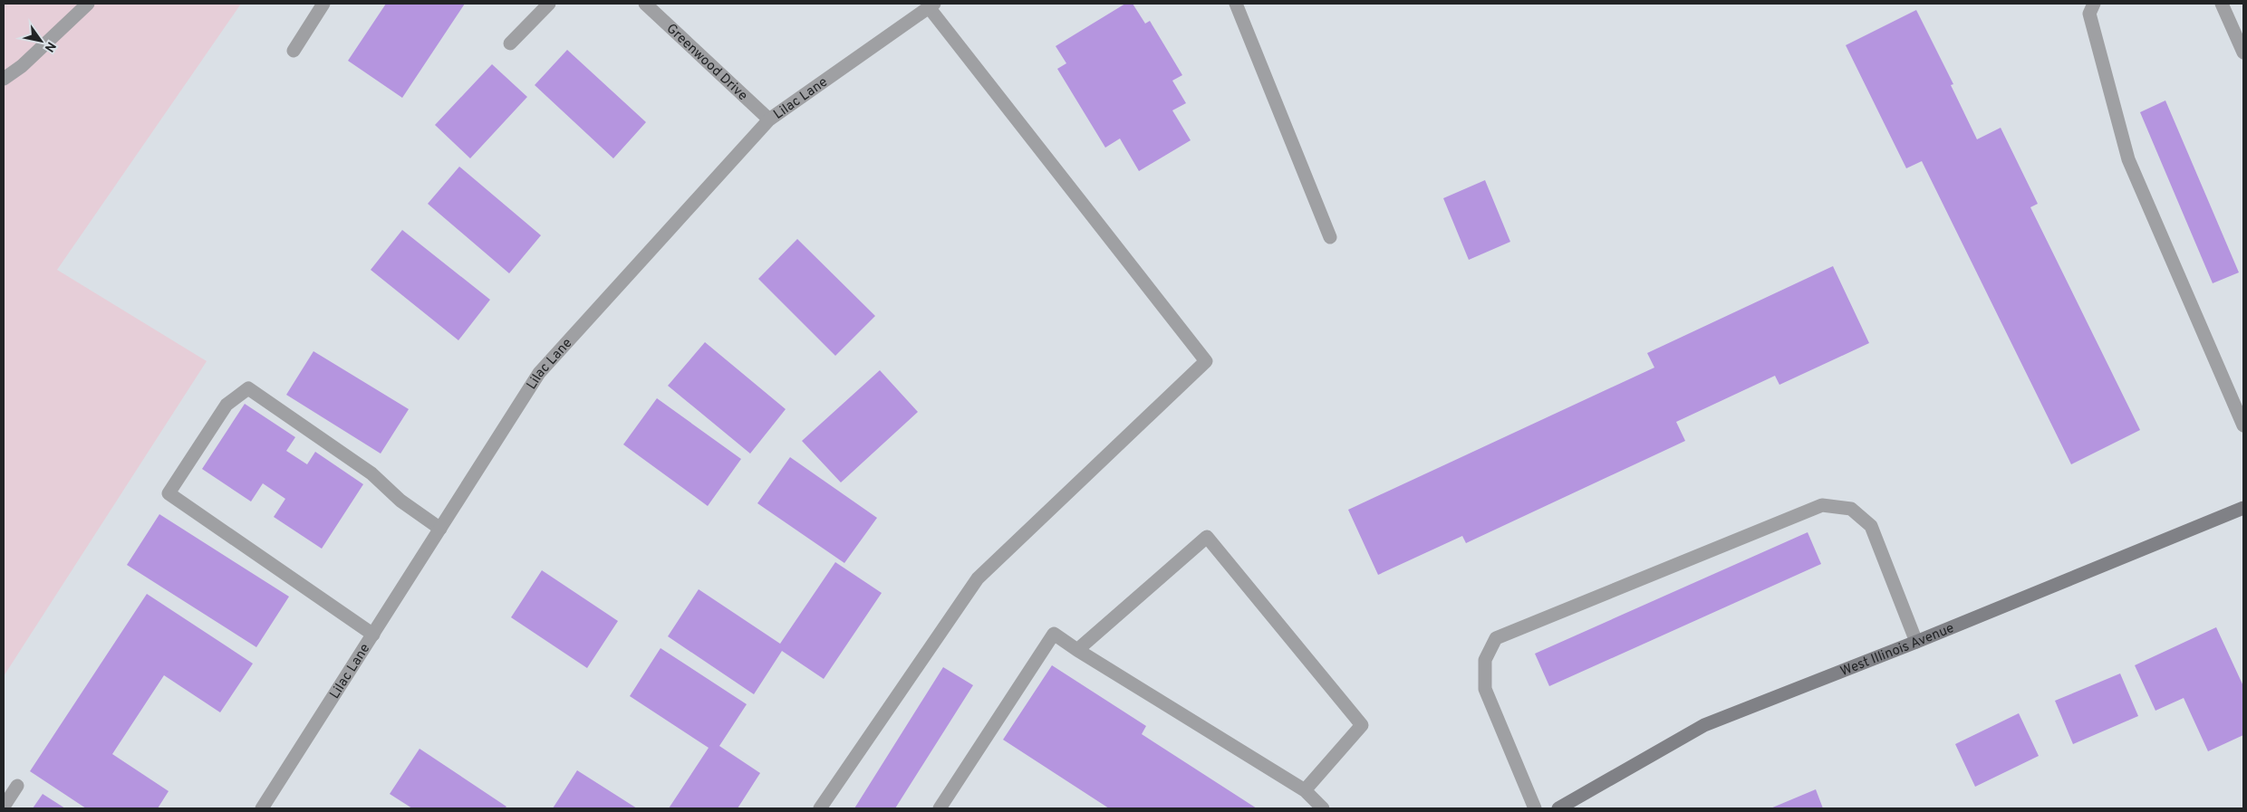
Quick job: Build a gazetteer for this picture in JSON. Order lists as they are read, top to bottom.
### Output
{
  "streets": {
    "street": ["Greenwood Drive", "Lilac Lane", "West Illinois Avenue"]
  },
  "crossings": [
    ["Greenwood Drive", "Lilac Lane"]
  ],
  "north": "bottom right"
}
